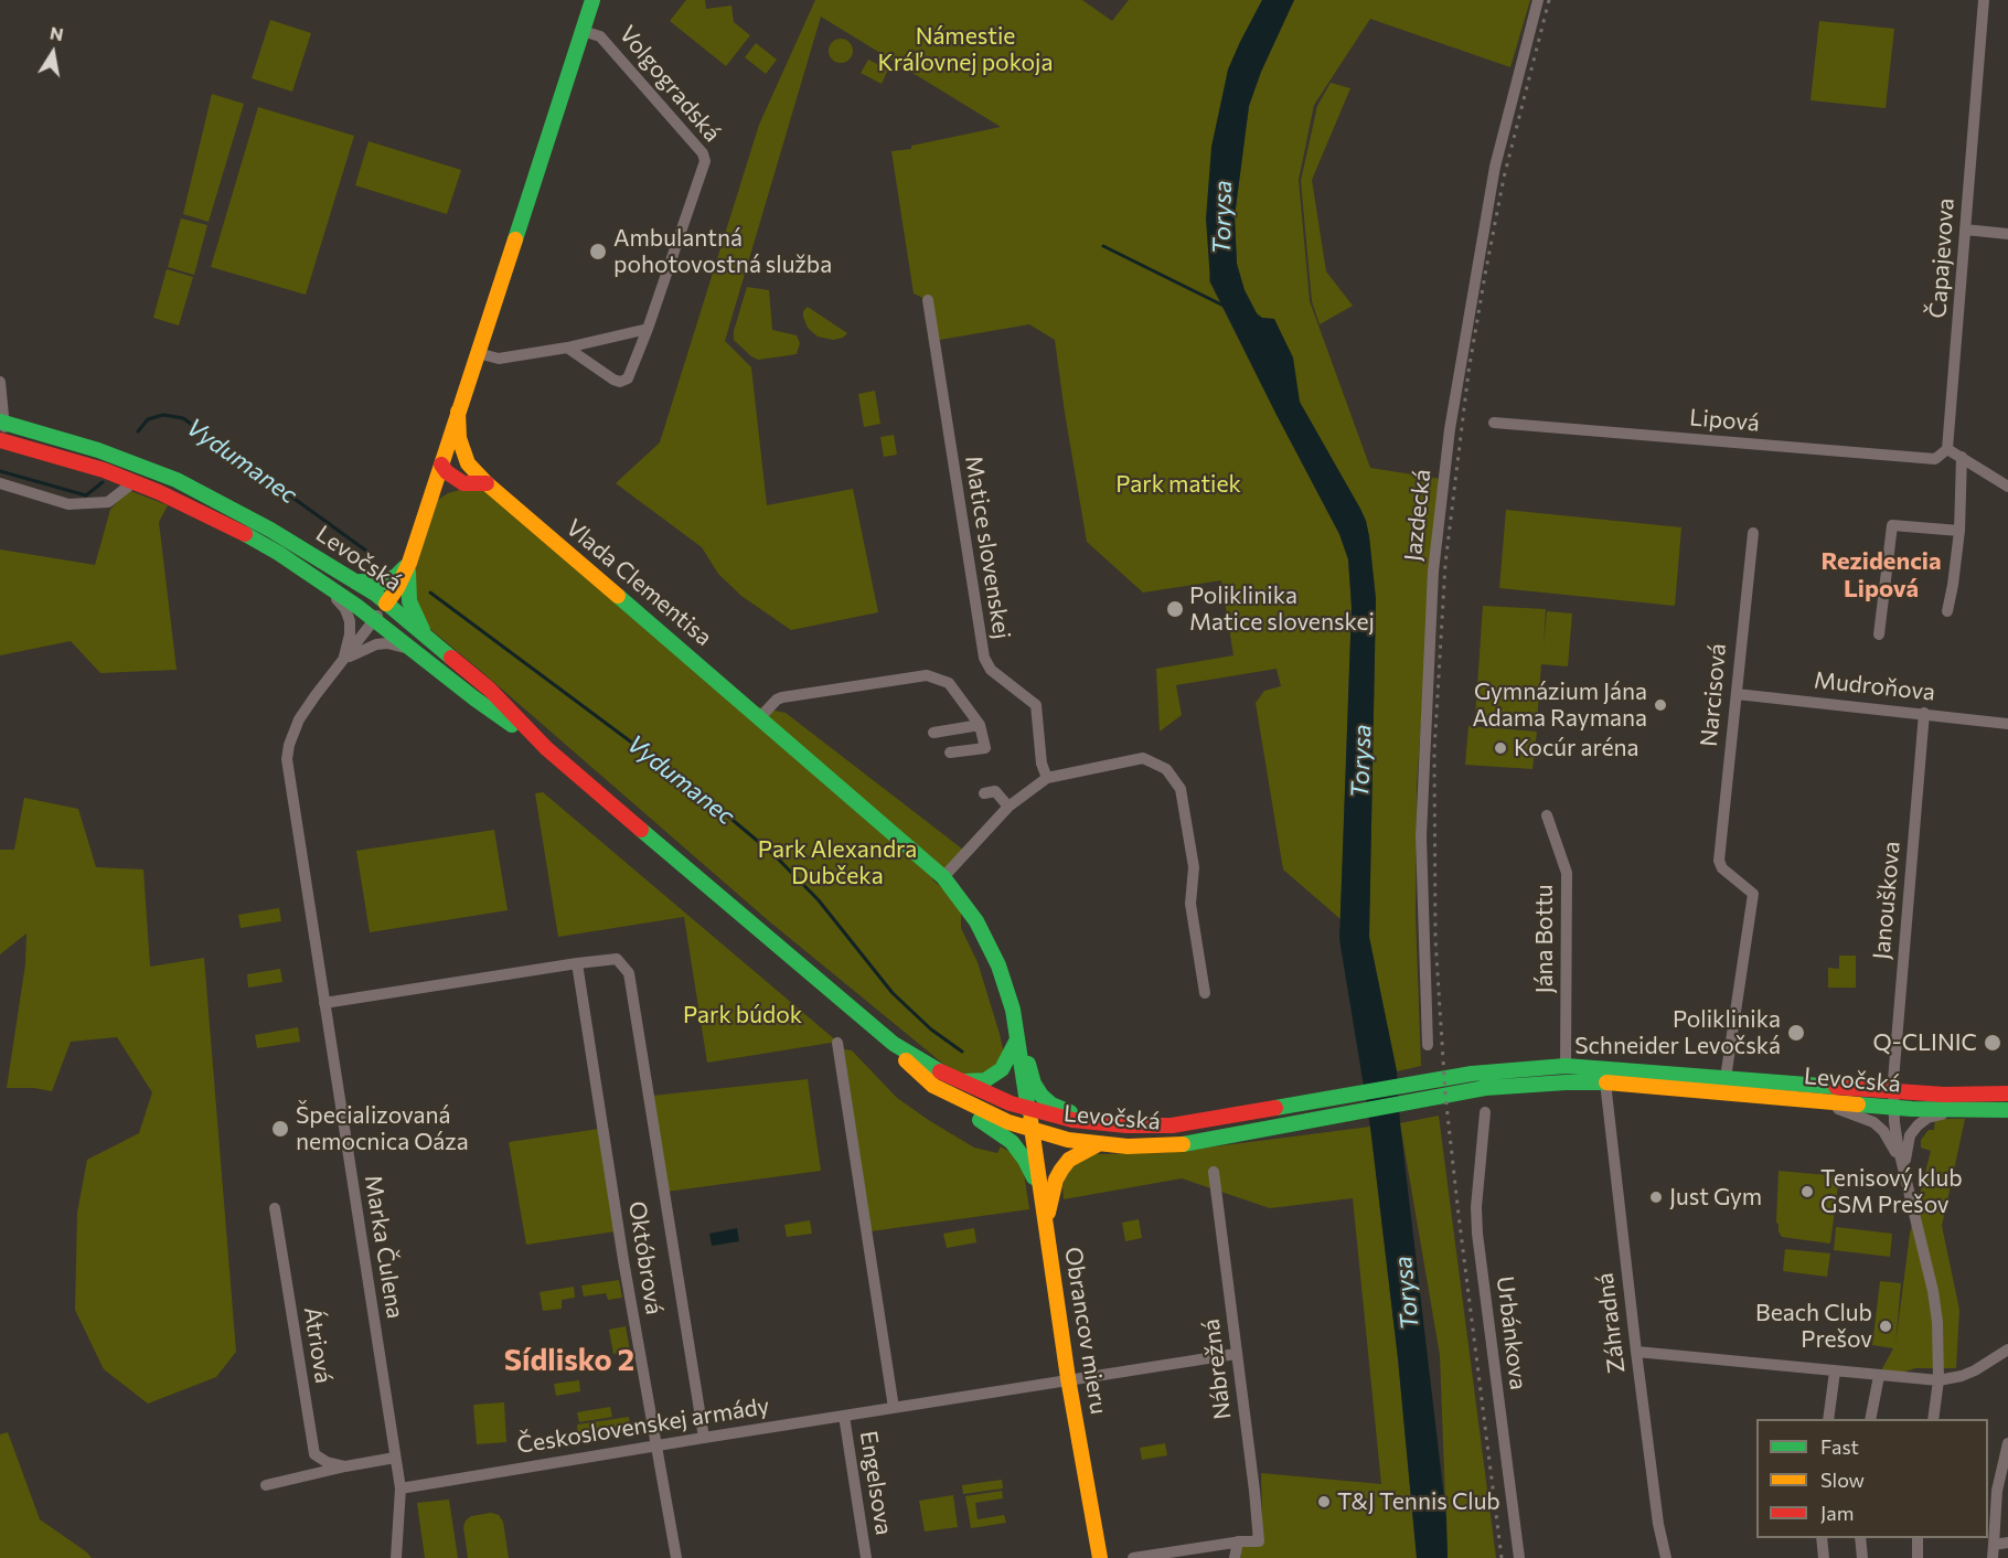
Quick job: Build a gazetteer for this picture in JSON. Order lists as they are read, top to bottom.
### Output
{
  "streets": {
    "main road": [
      "Volgogradská",
      "Levočská",
      "Vlada Clementisa",
      "Obrancov mieru"
    ],
    "street": [
      "Čapajevova",
      "Lipová",
      "Jazdecká",
      "Matice slovenskej",
      "Mudroňova",
      "Narcisová",
      "Janouškova",
      "Jána Bottu",
      "Marka Čulena",
      "Októbrová",
      "Záhradná",
      "Urbánkova",
      "Átriová",
      "Nábrežná",
      "Československej armády",
      "Engelsova"
    ]
  },
  "crossings": [
    ["Volgogradská", "Levočská"],
    ["Volgogradská", "Vlada Clementisa"],
    ["Volgogradská", "Marka Čulena"],
    ["Čapajevova", "Lipová"],
    ["Levočská", "Vlada Clementisa"],
    ["Levočská", "Narcisová"],
    ["Levočská", "Janouškova"],
    ["Levočská", "Jána Bottu"],
    ["Levočská", "Marka Čulena"],
    ["Levočská", "Záhradná"],
    ["Levočská", "Obrancov mieru"],
    ["Vlada Clementisa", "Obrancov mieru"],
    ["Mudroňova", "Narcisová"],
    ["Mudroňova", "Janouškova"],
    ["Marka Čulena", "Československej armády"],
    ["Októbrová", "Československej armády"],
    ["Obrancov mieru", "Československej armády"],
    ["Nábrežná", "Československej armády"],
    ["Československej armády", "Engelsova"]
  ],
  "districts": ["Rezidencia Lipová", "Sídlisko 2"],
  "water": ["Torysa", "Vydumanec"],
  "parks": [
    "Námestie Kráľovnej pokoja",
    "Park matiek",
    "Park Alexandra Dubčeka",
    "Park búdok"
  ],
  "places": [
    "Ambulantná pohotovostná služba",
    "Poliklinika Matice slovenskej",
    "Gymnázium Jána Adama Raymana",
    "Kocúr aréna",
    "Poliklinika Schneider Levočská",
    "Q-CLINIC",
    "Špecializovaná nemocnica Oáza",
    "Tenisový klub GSM Prešov",
    "Just Gym",
    "Beach Club Prešov",
    "T&J Tennis Club"
  ],
  "legend": ["Fast", "Slow", "Jam"],
  "north": "top"
}
